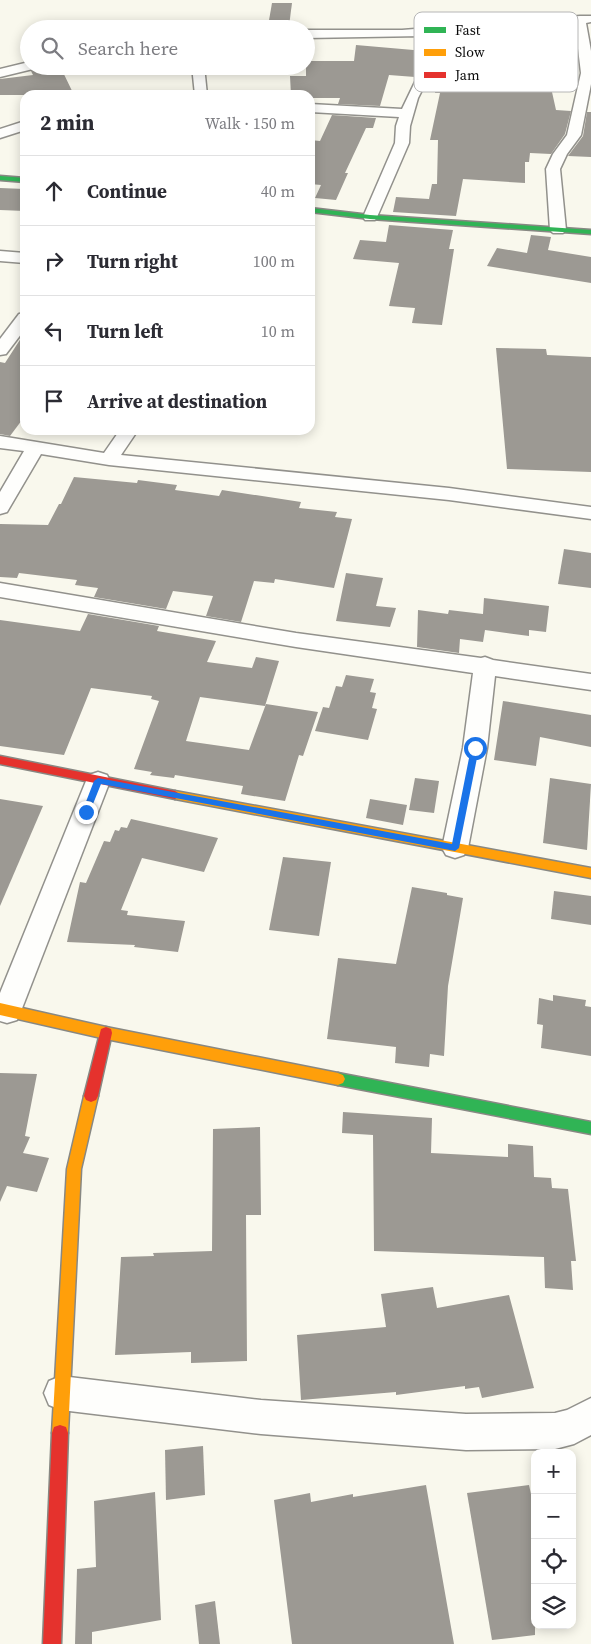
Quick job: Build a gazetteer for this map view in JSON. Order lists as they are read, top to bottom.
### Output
{
  "legend": ["Fast", "Slow", "Jam"],
  "page": {
    "search": "Search here",
    "heading": ["2 min", "Walk · 150 m"],
    "list": [
      ["Continue", "40 m"],
      ["Turn right", "100 m"],
      ["Turn left", "10 m"],
      "Arrive at destination"
    ],
    "map_buttons": ["+", "−"]
  }
}
